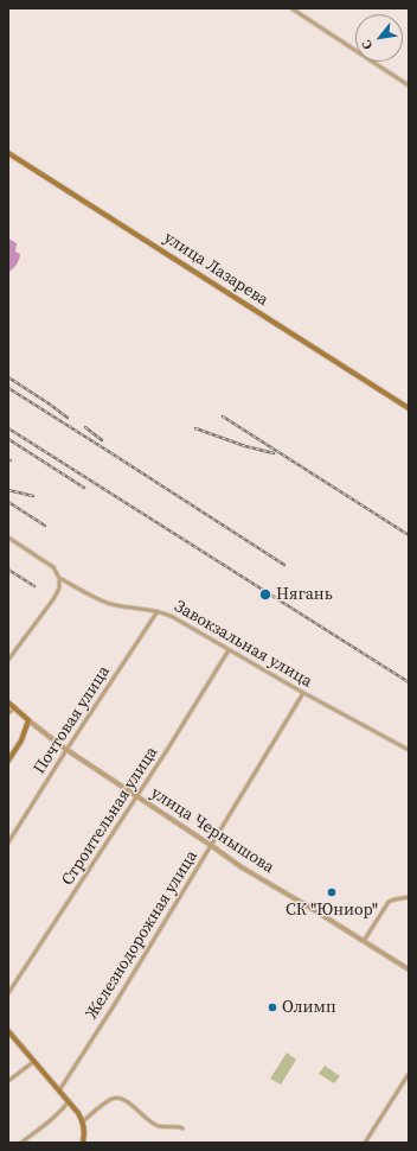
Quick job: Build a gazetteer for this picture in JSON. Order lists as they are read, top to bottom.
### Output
{
  "streets": {
    "main road": ["улица Лазарева", "улица Чернышова"],
    "street": [
      "Завокзальная улица",
      "Почтовая улица",
      "Строительная улица",
      "Железнодорожная улица"
    ]
  },
  "crossings": [
    ["Завокзальная улица", "Почтовая улица"],
    ["Завокзальная улица", "Строительная улица"],
    ["Завокзальная улица", "Железнодорожная улица"],
    ["Почтовая улица", "улица Чернышова"],
    ["Строительная улица", "улица Чернышова"],
    ["улица Чернышова", "Железнодорожная улица"]
  ],
  "places": ["Нягань", "СК \"Юниор\"", "Олимп"],
  "north": "bottom left"
}
